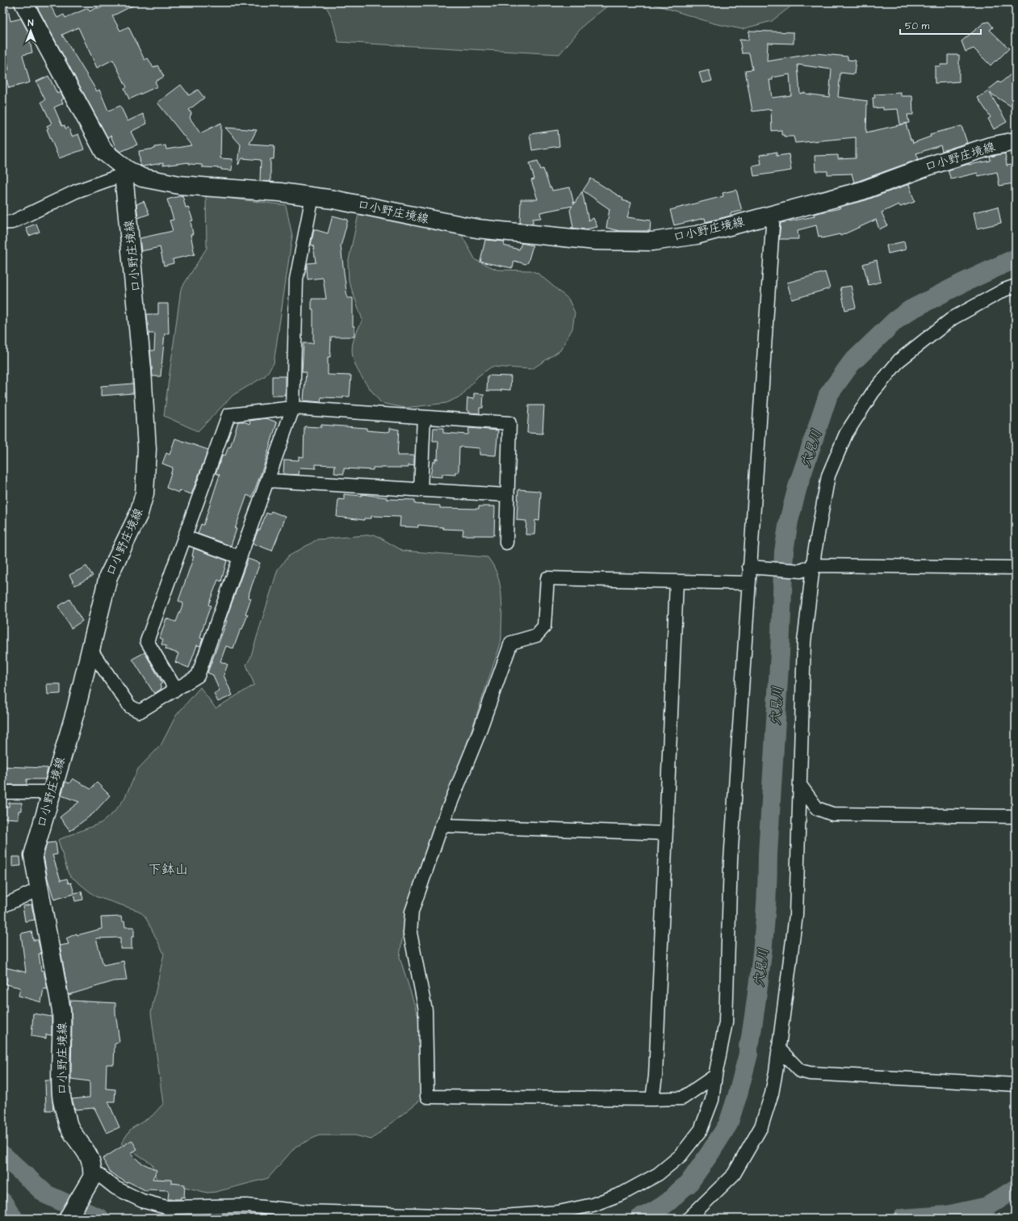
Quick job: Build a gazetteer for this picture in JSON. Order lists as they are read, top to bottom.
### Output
{
  "streets": {
    "main road": ["口小野庄境線"]
  },
  "districts": ["下鉢山"],
  "water": ["穴見川"],
  "scale_bar": "50 m",
  "north": "top"
}
